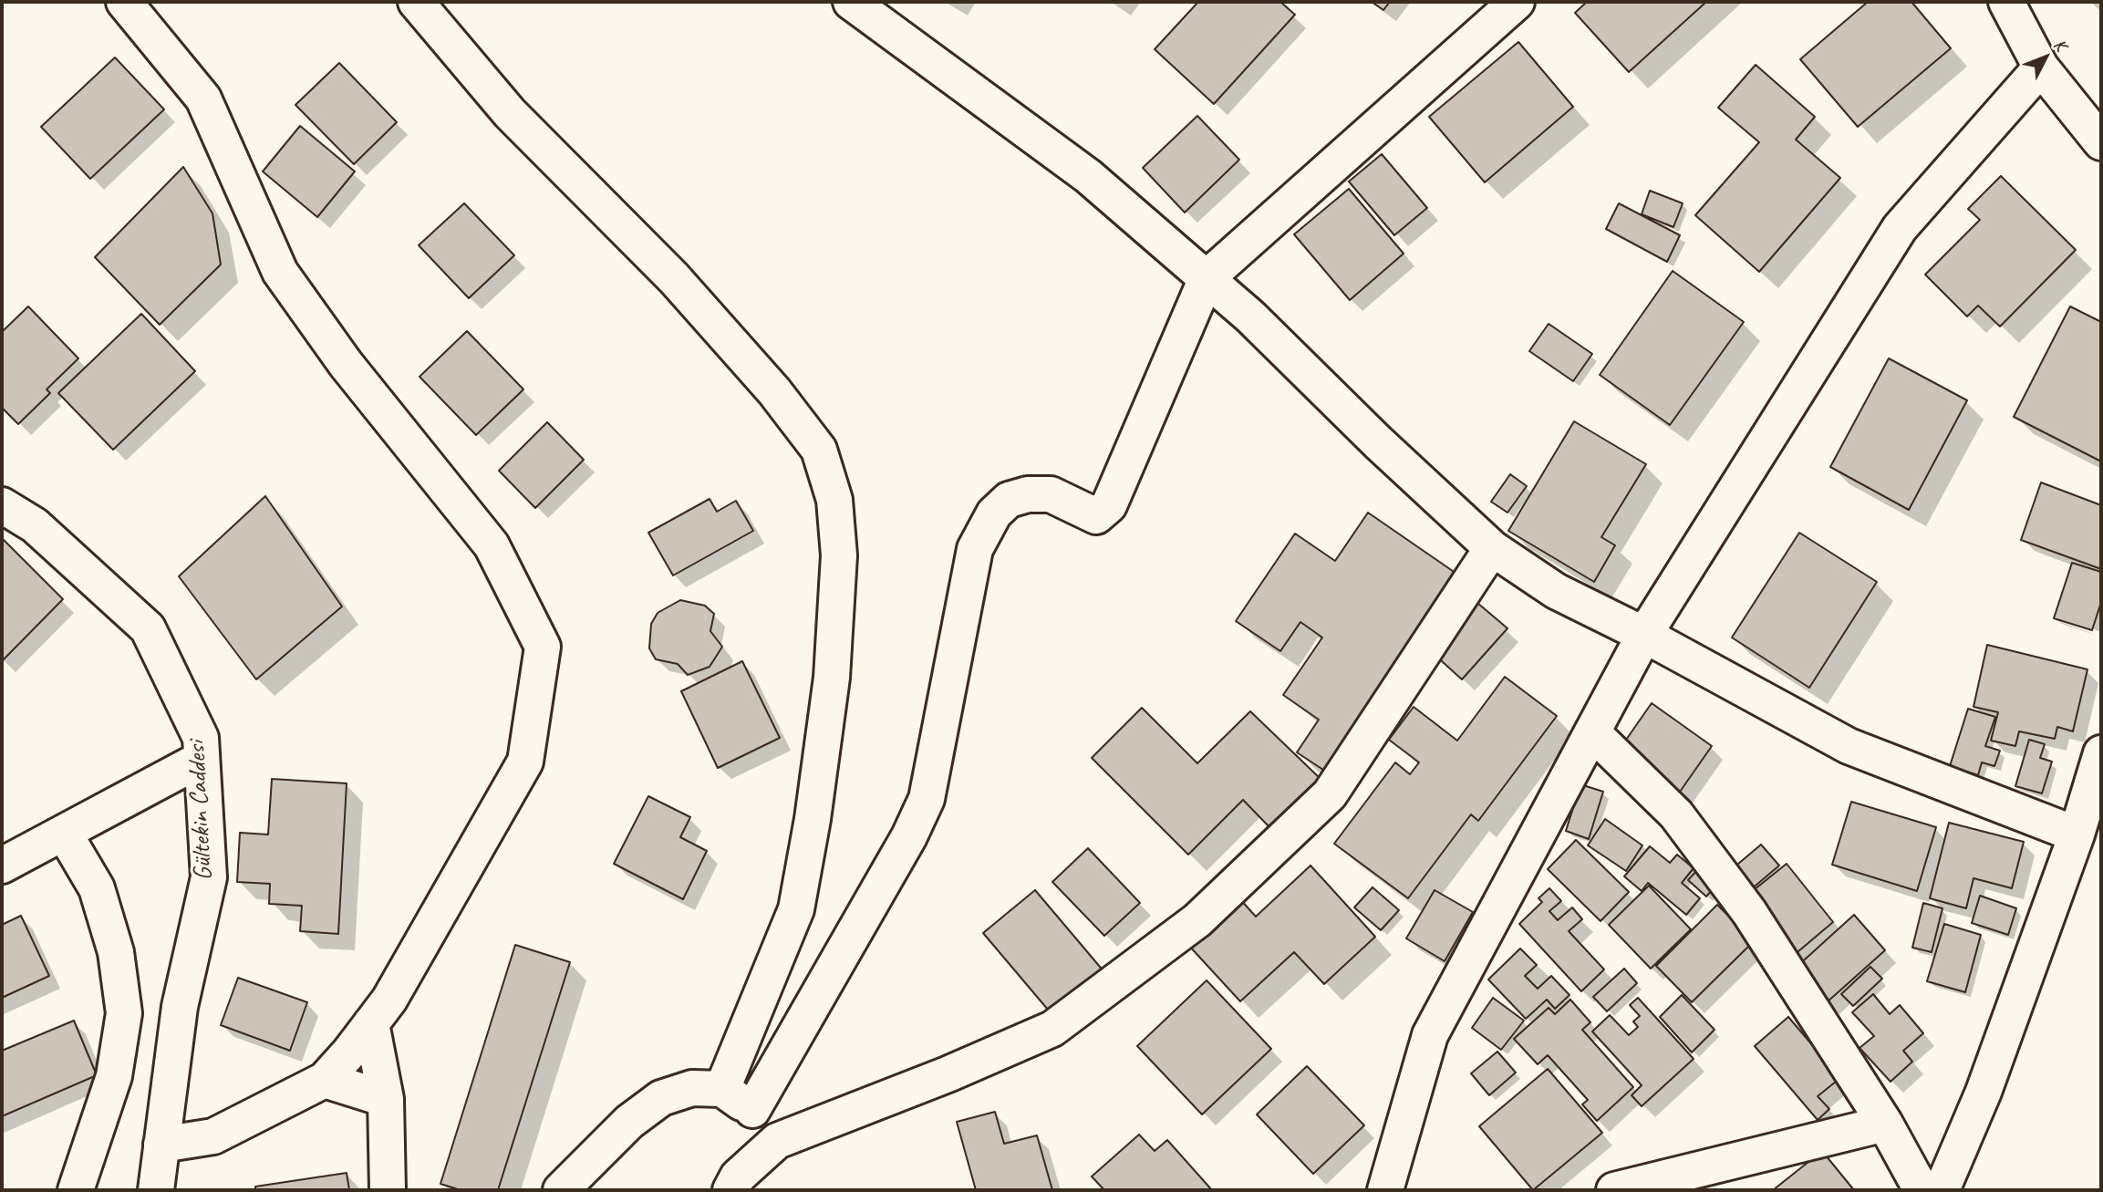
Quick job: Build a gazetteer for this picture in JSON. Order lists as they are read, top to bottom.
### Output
{
  "streets": {
    "street": ["Gültekin Caddesi"]
  },
  "north": "top right"
}
